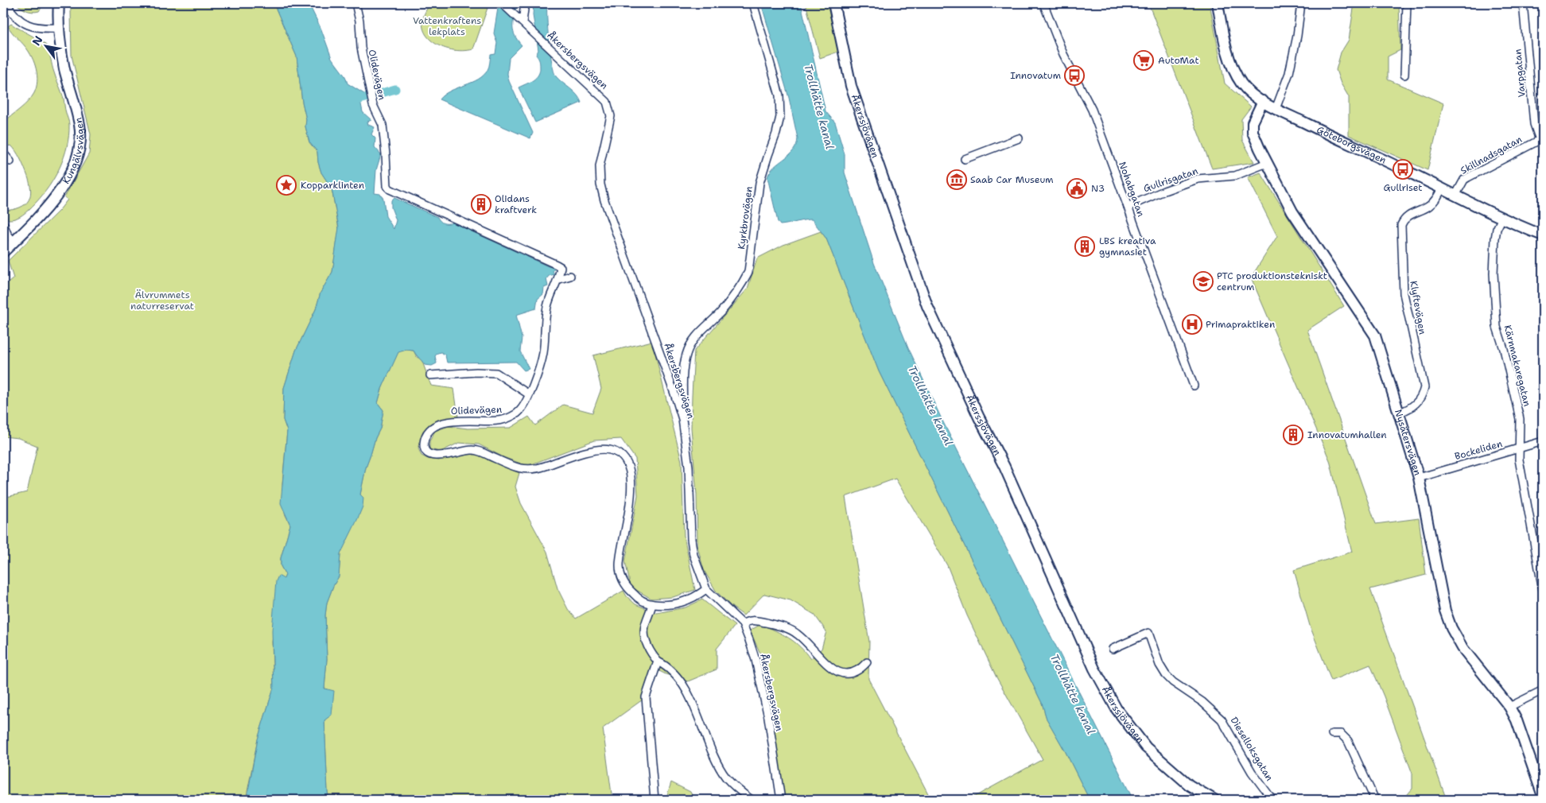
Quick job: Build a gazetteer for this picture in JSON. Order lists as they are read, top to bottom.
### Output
{
  "streets": {
    "street": [
      "Åkersbergsvägen",
      "Varpgatan",
      "Olidevägen",
      "Åkerssjövägen",
      "Göteborgsvägen",
      "Kungälvsvägen",
      "Skillnadsgatan",
      "Gullrisgatan",
      "Nohabgatan",
      "Kyrkbrovägen",
      "Klyftevägen",
      "Kärnmakaregatan",
      "Nysätersvägen",
      "Bockeliden",
      "Dieselloksgatan"
    ]
  },
  "crossings": [
    ["Åkersbergsvägen", "Olidevägen"],
    ["Åkersbergsvägen", "Kyrkbrovägen"],
    ["Varpgatan", "Skillnadsgatan"],
    ["Göteborgsvägen", "Skillnadsgatan"],
    ["Göteborgsvägen", "Klyftevägen"],
    ["Göteborgsvägen", "Kärnmakaregatan"],
    ["Göteborgsvägen", "Nysätersvägen"],
    ["Gullrisgatan", "Nohabgatan"],
    ["Gullrisgatan", "Nysätersvägen"],
    ["Klyftevägen", "Nysätersvägen"],
    ["Kärnmakaregatan", "Bockeliden"],
    ["Nysätersvägen", "Bockeliden"]
  ],
  "water": ["Trollhätte kanal"],
  "parks": ["Vattenkraftens lekplats", "Älvrummets naturreservat"],
  "places": {
    "supermarket": ["AutoMat"],
    "bus stop": ["Innovatum", "Gullriset"],
    "museum": ["Saab Car Museum"],
    "place": ["Kopparklinten"],
    "public building": ["N3"],
    "building": ["Olidans kraftverk", "LBS kreativa gymnasiet", "Innovatumhallen"],
    "school or university": ["PTC produktionstekniskt centrum"],
    "hospital": ["Primapraktiken"]
  },
  "north": "top left"
}
